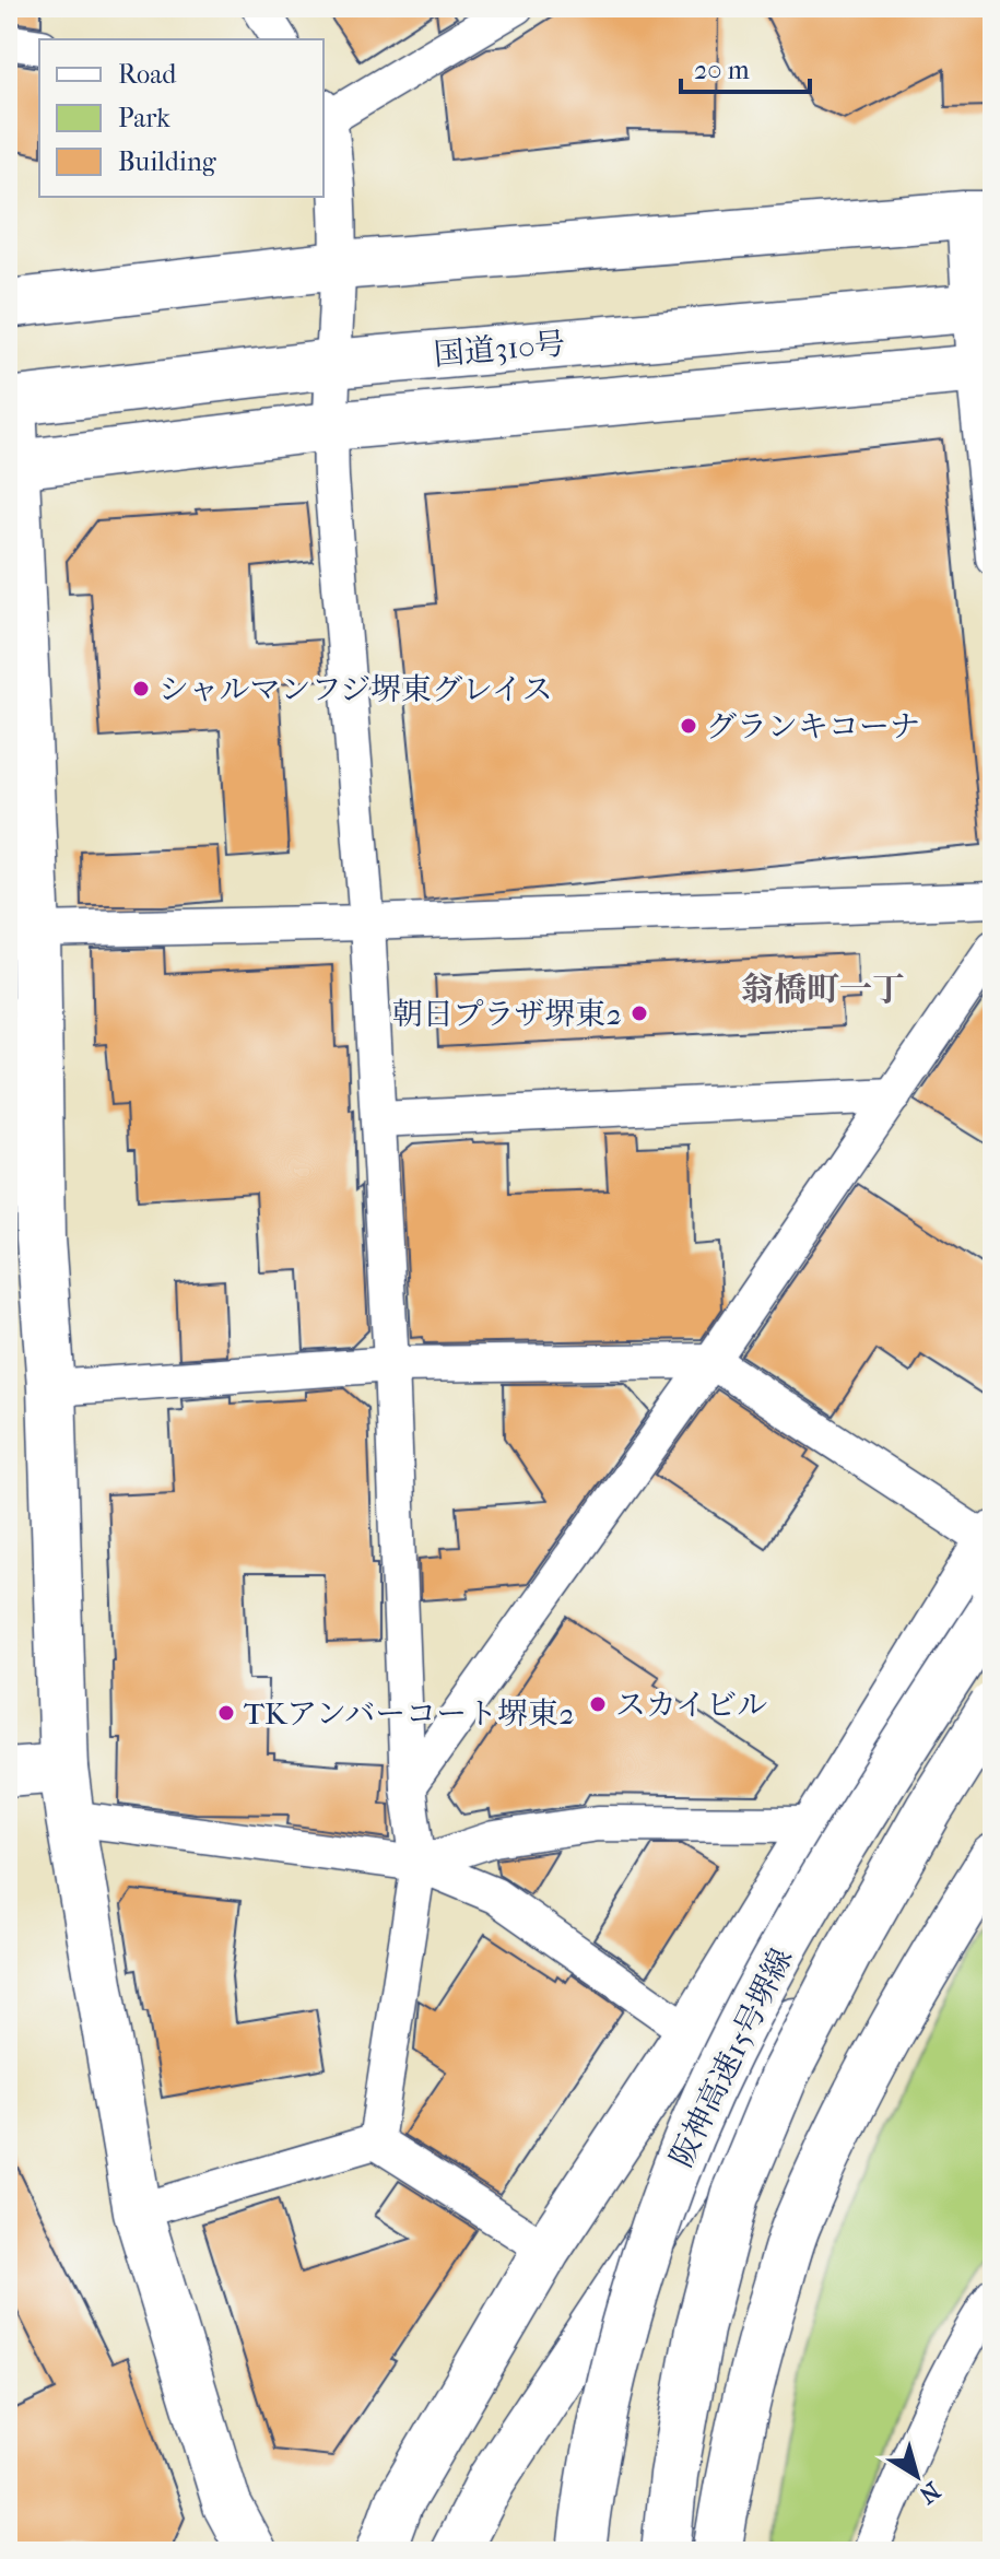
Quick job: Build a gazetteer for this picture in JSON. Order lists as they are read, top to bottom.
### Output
{
  "streets": {
    "main road": ["国道310号", "阪神高速15号堺線"]
  },
  "districts": ["翁橋町一丁"],
  "places": [
    "シャルマンフジ堺東グレイス",
    "グランキコーナ",
    "朝日プラザ堺東2",
    "スカイビル",
    "TKアンバーコート堺東2"
  ],
  "legend": ["Road", "Park", "Building"],
  "scale_bar": "20 m",
  "north": "bottom right"
}
